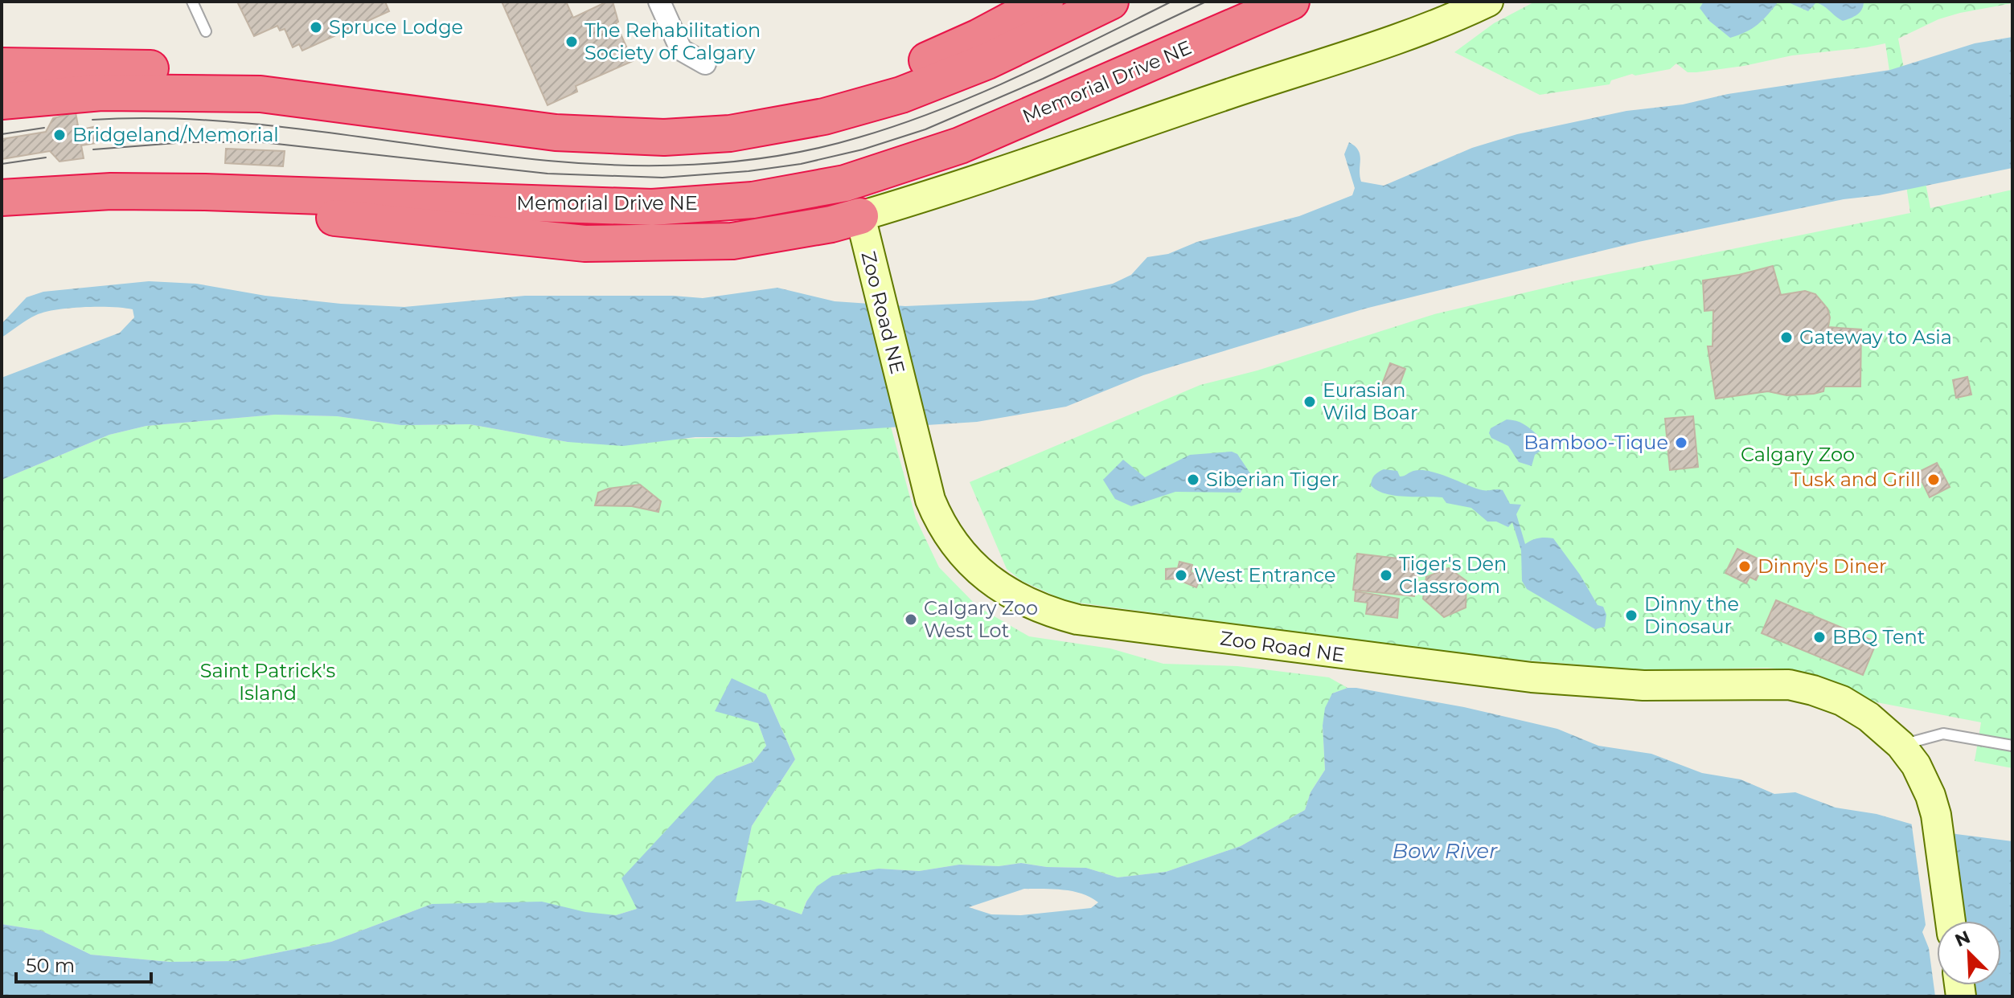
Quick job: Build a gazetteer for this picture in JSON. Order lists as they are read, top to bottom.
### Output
{
  "streets": {
    "highway": ["Memorial Drive NE"],
    "street": ["Zoo Road NE"]
  },
  "water": ["Bow River"],
  "parks": ["Calgary Zoo", "Saint Patrick's Island"],
  "places": [
    "Spruce Lodge",
    "The Rehabilitation Society of Calgary",
    "Bridgeland/Memorial",
    "Gateway to Asia",
    "Eurasian Wild Boar",
    "Bamboo-Tique",
    "Siberian Tiger",
    "Tusk and Grill",
    "Dinny's Diner",
    "West Entrance",
    "Tiger's Den Classroom",
    "Dinny the Dinosaur",
    "Calgary Zoo West Lot",
    "BBQ Tent"
  ],
  "scale_bar": "50 m",
  "north": "top left"
}
